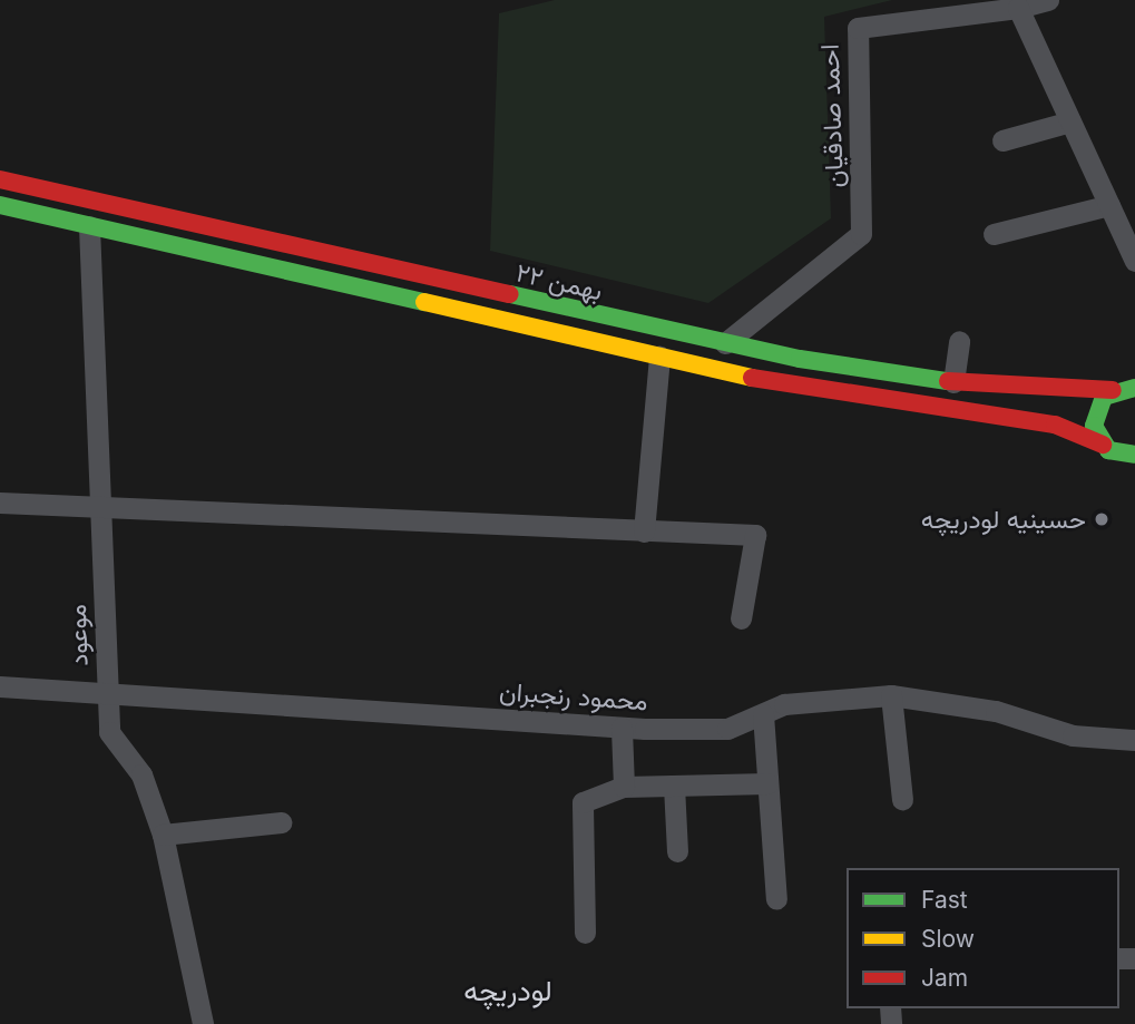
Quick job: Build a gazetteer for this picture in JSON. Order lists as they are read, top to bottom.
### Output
{
  "streets": {
    "street": [
      "احمد صادقیان",
      "۲۲ بهمن",
      "موعود",
      "محمود رنجبران"
    ]
  },
  "crossings": [
    ["احمد صادقیان", "۲۲ بهمن"],
    ["۲۲ بهمن", "موعود"],
    ["موعود", "محمود رنجبران"]
  ],
  "districts": ["لودریچه"],
  "places": ["حسینیه لودریچه"],
  "legend": ["Fast", "Slow", "Jam"]
}
